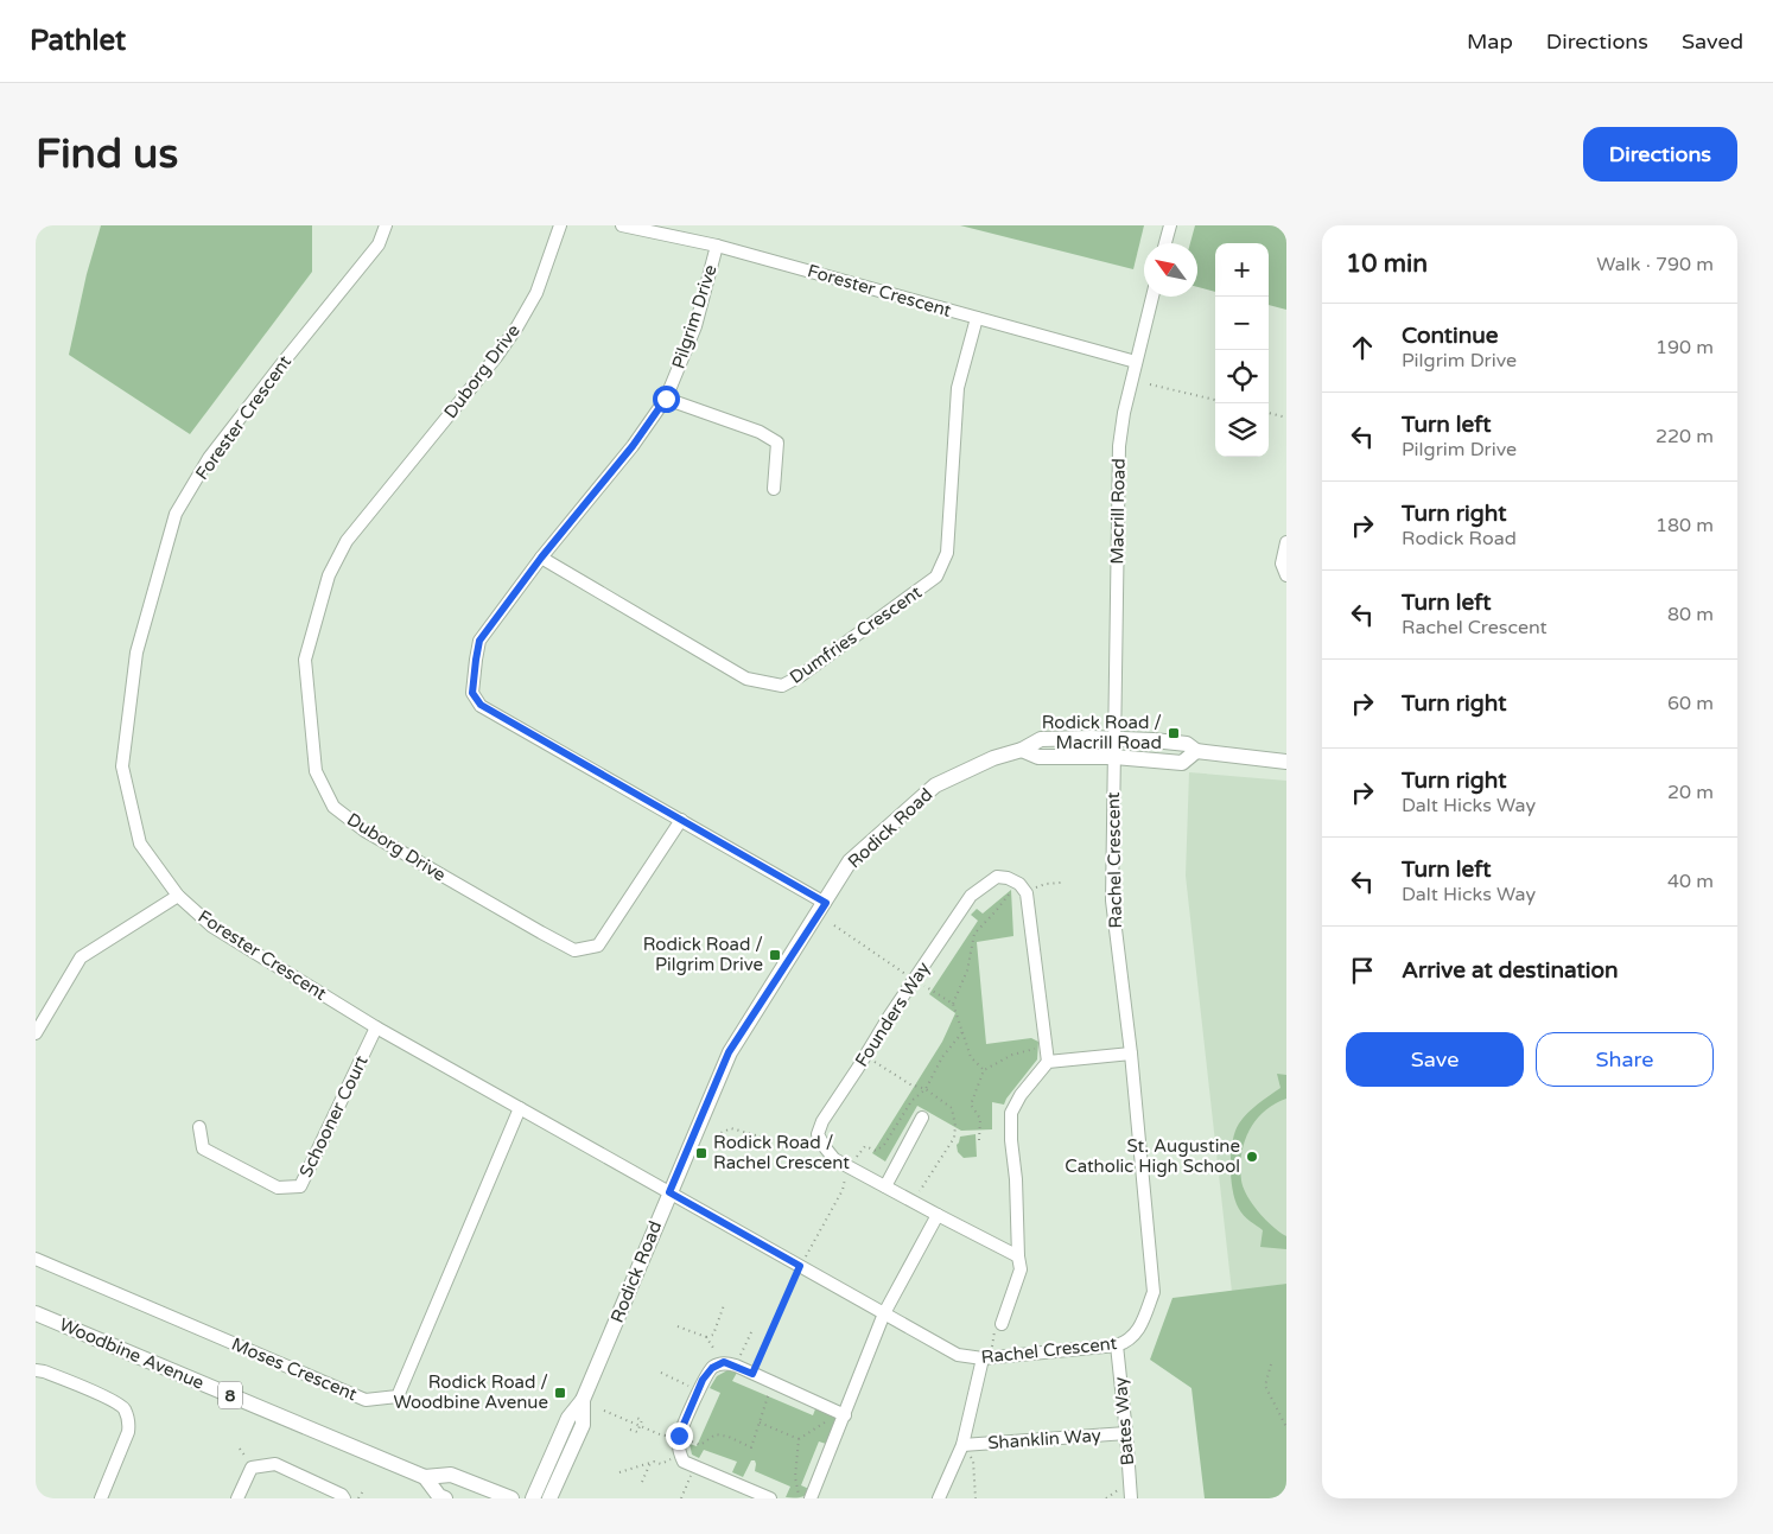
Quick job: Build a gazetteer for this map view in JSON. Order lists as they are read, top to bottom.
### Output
{
  "streets": {
    "main road": ["Rodick Road", "Woodbine Avenue", "8"],
    "street": [
      "Forester Crescent",
      "Pilgrim Drive",
      "Duborg Drive",
      "Macrill Road",
      "Dumfries Crescent",
      "Rachel Crescent",
      "Founders Way",
      "Schooner Court",
      "Moses Crescent",
      "Bates Way",
      "Shanklin Way"
    ]
  },
  "crossings": [
    ["Forester Crescent", "Pilgrim Drive"],
    ["Forester Crescent", "Macrill Road"],
    ["Forester Crescent", "Dumfries Crescent"],
    ["Forester Crescent", "Rodick Road"],
    ["Forester Crescent", "Rachel Crescent"],
    ["Forester Crescent", "Schooner Court"],
    ["Forester Crescent", "Moses Crescent"],
    ["Pilgrim Drive", "Duborg Drive"],
    ["Pilgrim Drive", "Dumfries Crescent"],
    ["Pilgrim Drive", "Rodick Road"],
    ["Macrill Road", "Rodick Road"],
    ["Macrill Road", "Rachel Crescent"],
    ["Rodick Road", "Rachel Crescent"],
    ["Rachel Crescent", "Bates Way"],
    ["Bates Way", "Shanklin Way"]
  ],
  "places": {
    "transit": [
      "Rodick Road / Macrill Road",
      "Rodick Road / Pilgrim Drive",
      "Rodick Road / Rachel Crescent",
      "Rodick Road / Woodbine Avenue"
    ],
    "other": ["St. Augustine Catholic High School"]
  },
  "north": "top left",
  "page": {
    "header": "Pathlet",
    "nav": ["Map", "Directions", "Saved"],
    "buttons": [
      "Directions",
      ["Save", "Share"]
    ],
    "title": "Find us",
    "heading": ["10 min", "Walk · 790 m"],
    "map_buttons": ["+", "−"],
    "list": [
      ["Continue", "Pilgrim Drive", "190 m"],
      ["Turn left", "Pilgrim Drive", "220 m"],
      ["Turn right", "Rodick Road", "180 m"],
      ["Turn left", "Rachel Crescent", "80 m"],
      ["Turn right", "60 m"],
      ["Turn right", "Dalt Hicks Way", "20 m"],
      ["Turn left", "Dalt Hicks Way", "40 m"],
      "Arrive at destination"
    ]
  }
}
